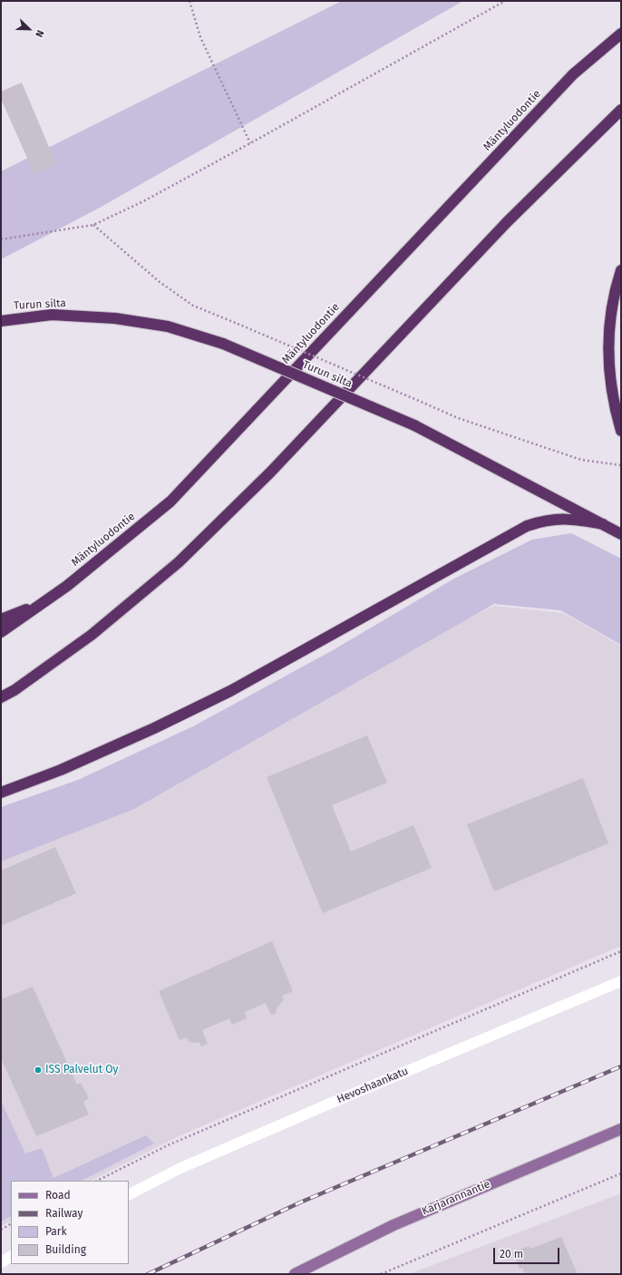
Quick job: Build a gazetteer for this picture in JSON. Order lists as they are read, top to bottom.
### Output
{
  "streets": {
    "highway": ["Mäntyluodontie", "Turun silta"],
    "main road": ["Karjarannantie"],
    "street": ["Hevoshaankatu"]
  },
  "places": ["ISS Palvelut Oy"],
  "legend": [
    "Road",
    "Railway",
    "Park",
    "Building"
  ],
  "scale_bar": "20 m",
  "north": "bottom right"
}
